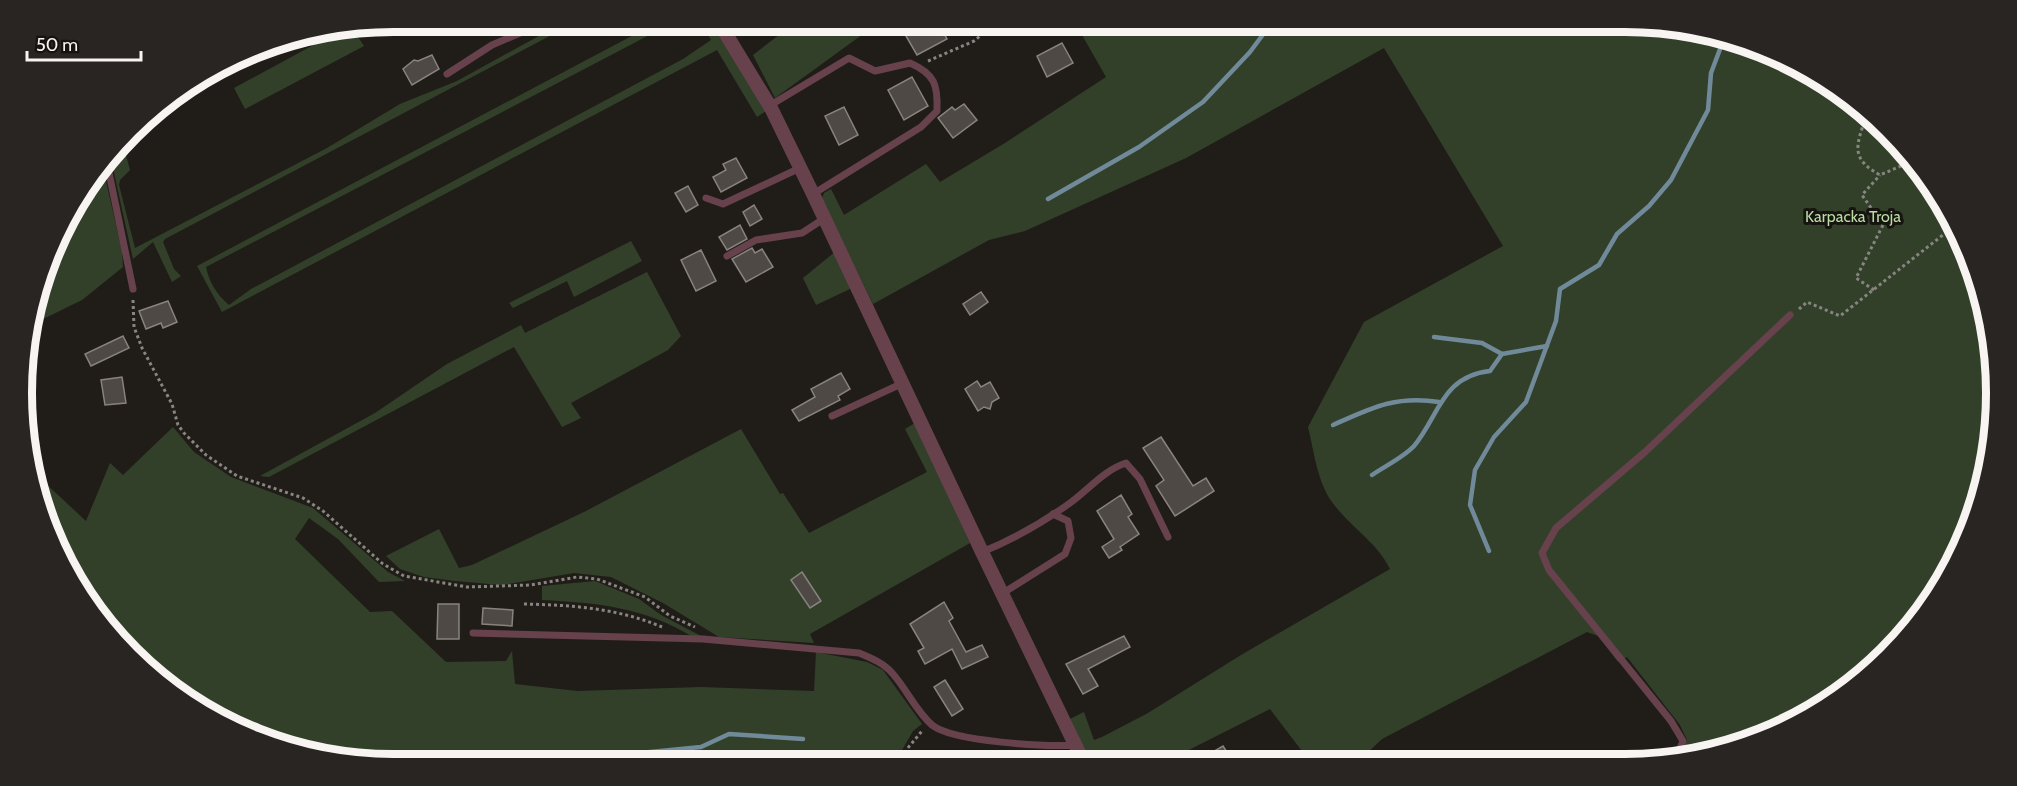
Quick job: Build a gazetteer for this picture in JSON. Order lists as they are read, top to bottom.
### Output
{
  "parks": ["Karpacka Troja"],
  "scale_bar": "50 m"
}
